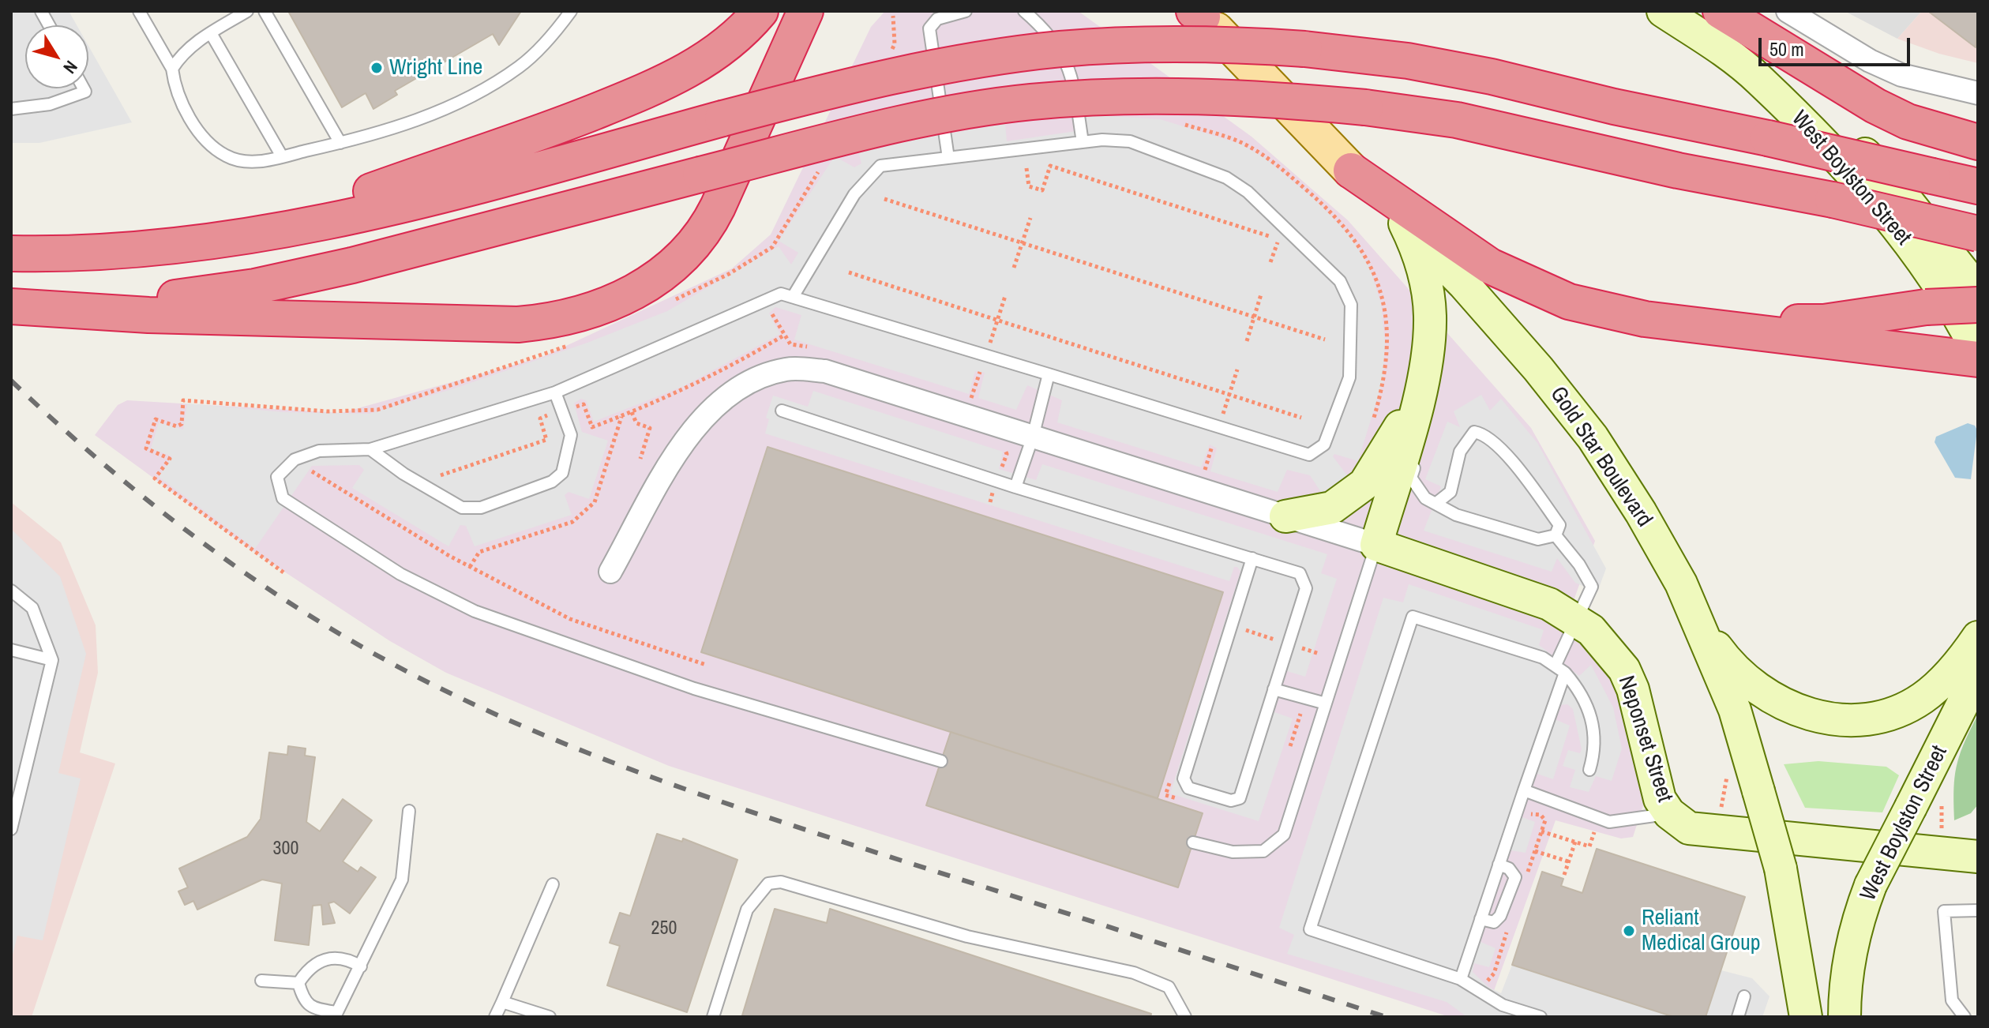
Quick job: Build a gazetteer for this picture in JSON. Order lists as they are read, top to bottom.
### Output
{
  "streets": {
    "main road": ["West Boylston Street", "Gold Star Boulevard", "Neponset Street"]
  },
  "places": ["Wright Line", "Reliant Medical Group"],
  "house_numbers": ["300", "250"],
  "scale_bar": "50 m",
  "north": "bottom right"
}
